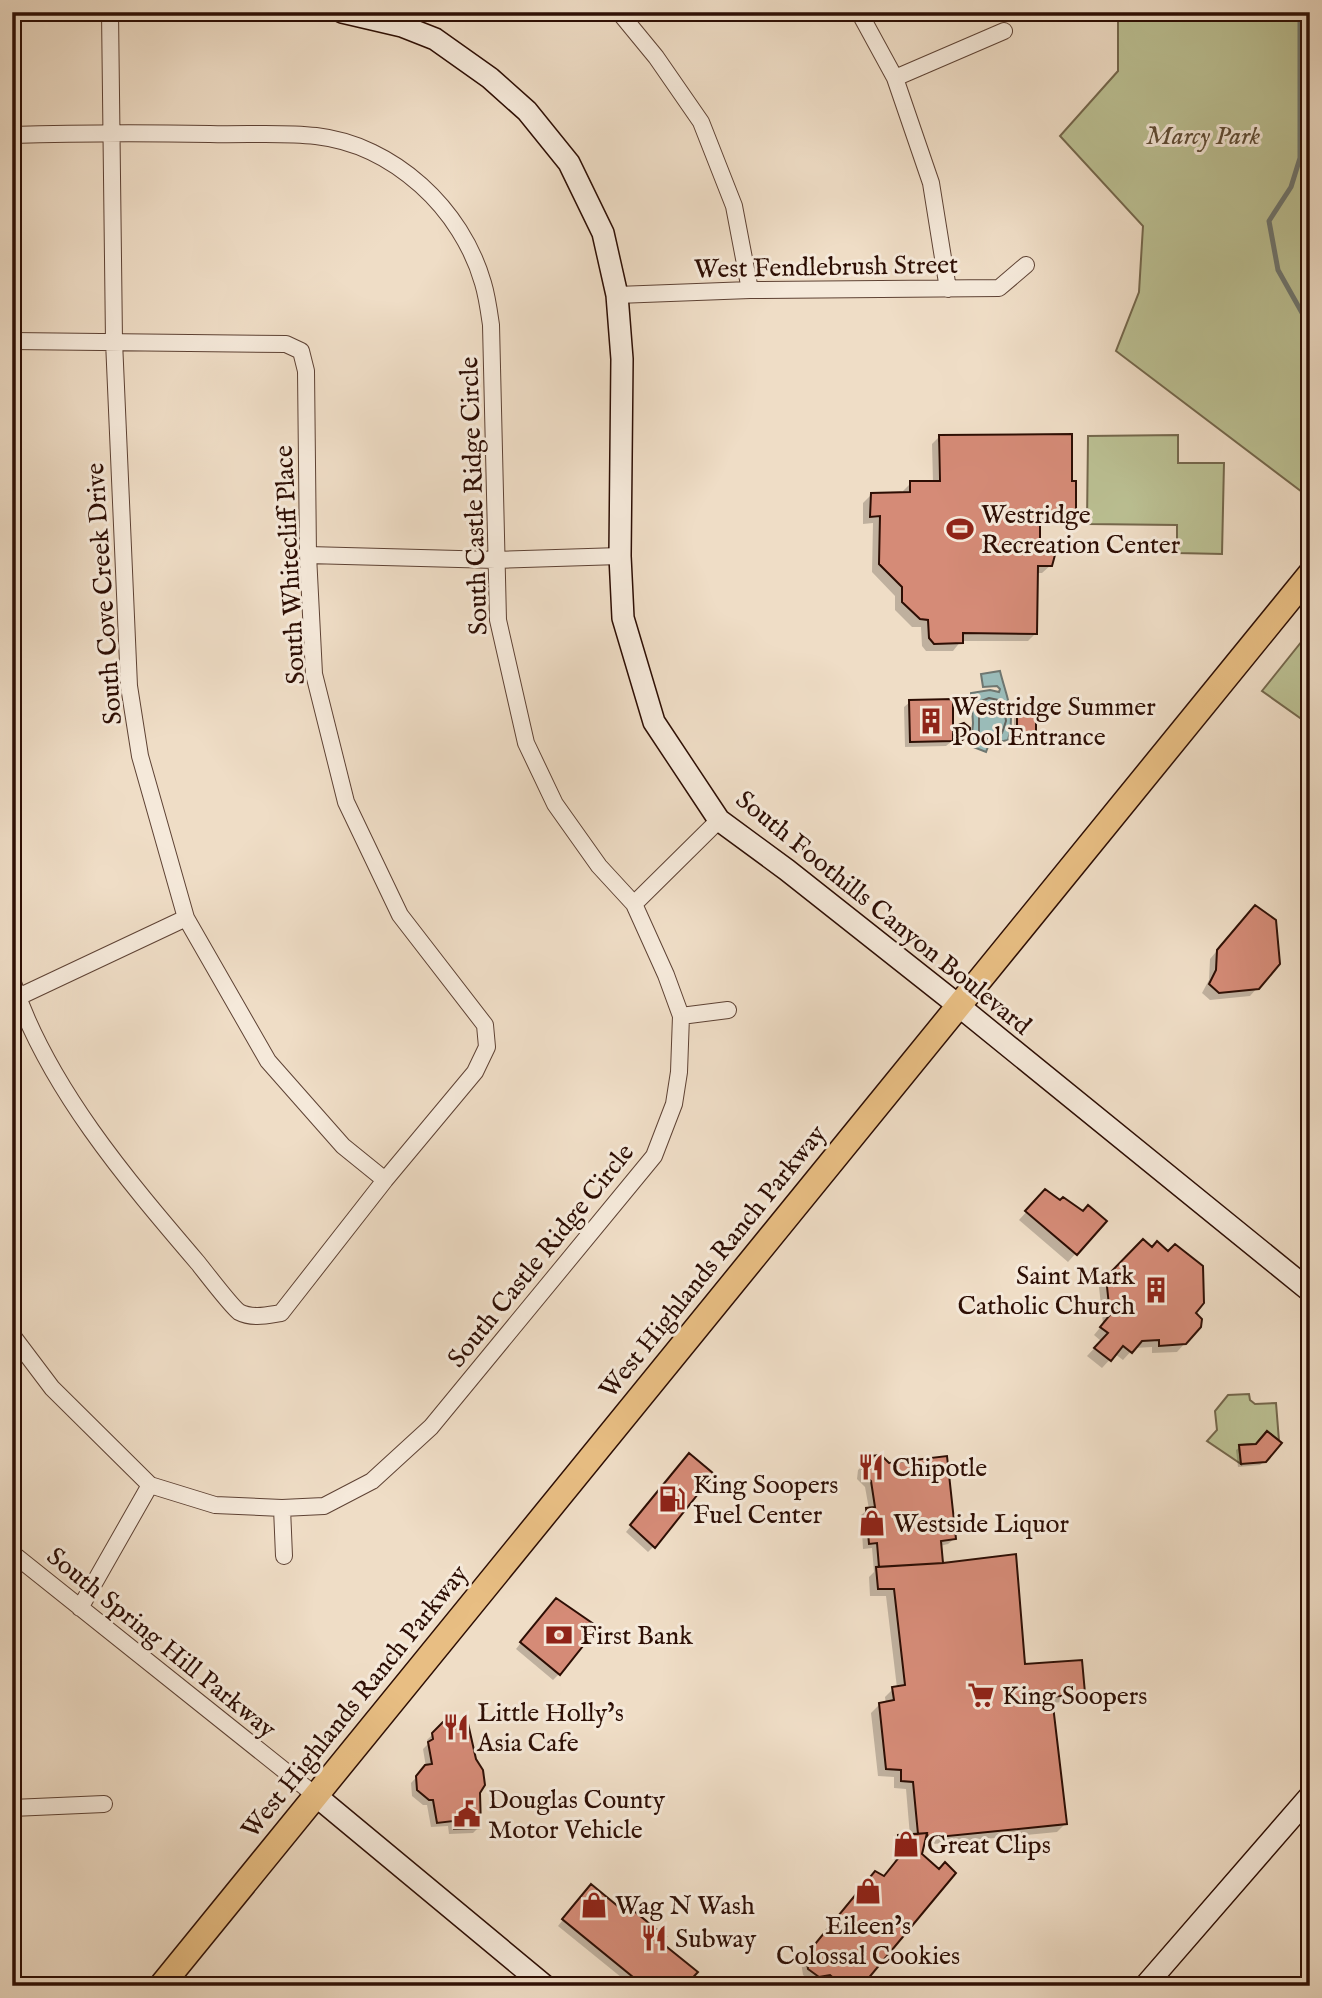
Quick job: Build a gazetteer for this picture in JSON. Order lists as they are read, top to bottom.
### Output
{
  "streets": {
    "main road": ["West Highlands Ranch Parkway"],
    "street": [
      "West Fendlebrush Street",
      "South Castle Ridge Circle",
      "South Whitecliff Place",
      "South Cove Creek Drive",
      "South Foothills Canyon Boulevard",
      "South Spring Hill Parkway"
    ]
  },
  "crossings": [
    ["West Fendlebrush Street", "South Foothills Canyon Boulevard"],
    ["South Castle Ridge Circle", "South Cove Creek Drive"],
    ["South Whitecliff Place", "South Cove Creek Drive"],
    ["South Foothills Canyon Boulevard", "West Highlands Ranch Parkway"],
    ["West Highlands Ranch Parkway", "South Spring Hill Parkway"]
  ],
  "parks": ["Marcy Park"],
  "places": {
    "sports": ["Westridge Recreation Center"],
    "building": ["Westridge Summer Pool Entrance", "Saint Mark Catholic Church"],
    "restaurant": ["Chipotle", "Little Holly’s Asia Cafe", "Subway"],
    "fuel station": ["King Soopers Fuel Center"],
    "shop": [
      "Westside Liquor",
      "Great Clips",
      "Eileen’s Colossal Cookies",
      "Wag N Wash"
    ],
    "bank": ["First Bank"],
    "supermarket": ["King Soopers"],
    "public building": ["Douglas County Motor Vehicle"]
  }
}
